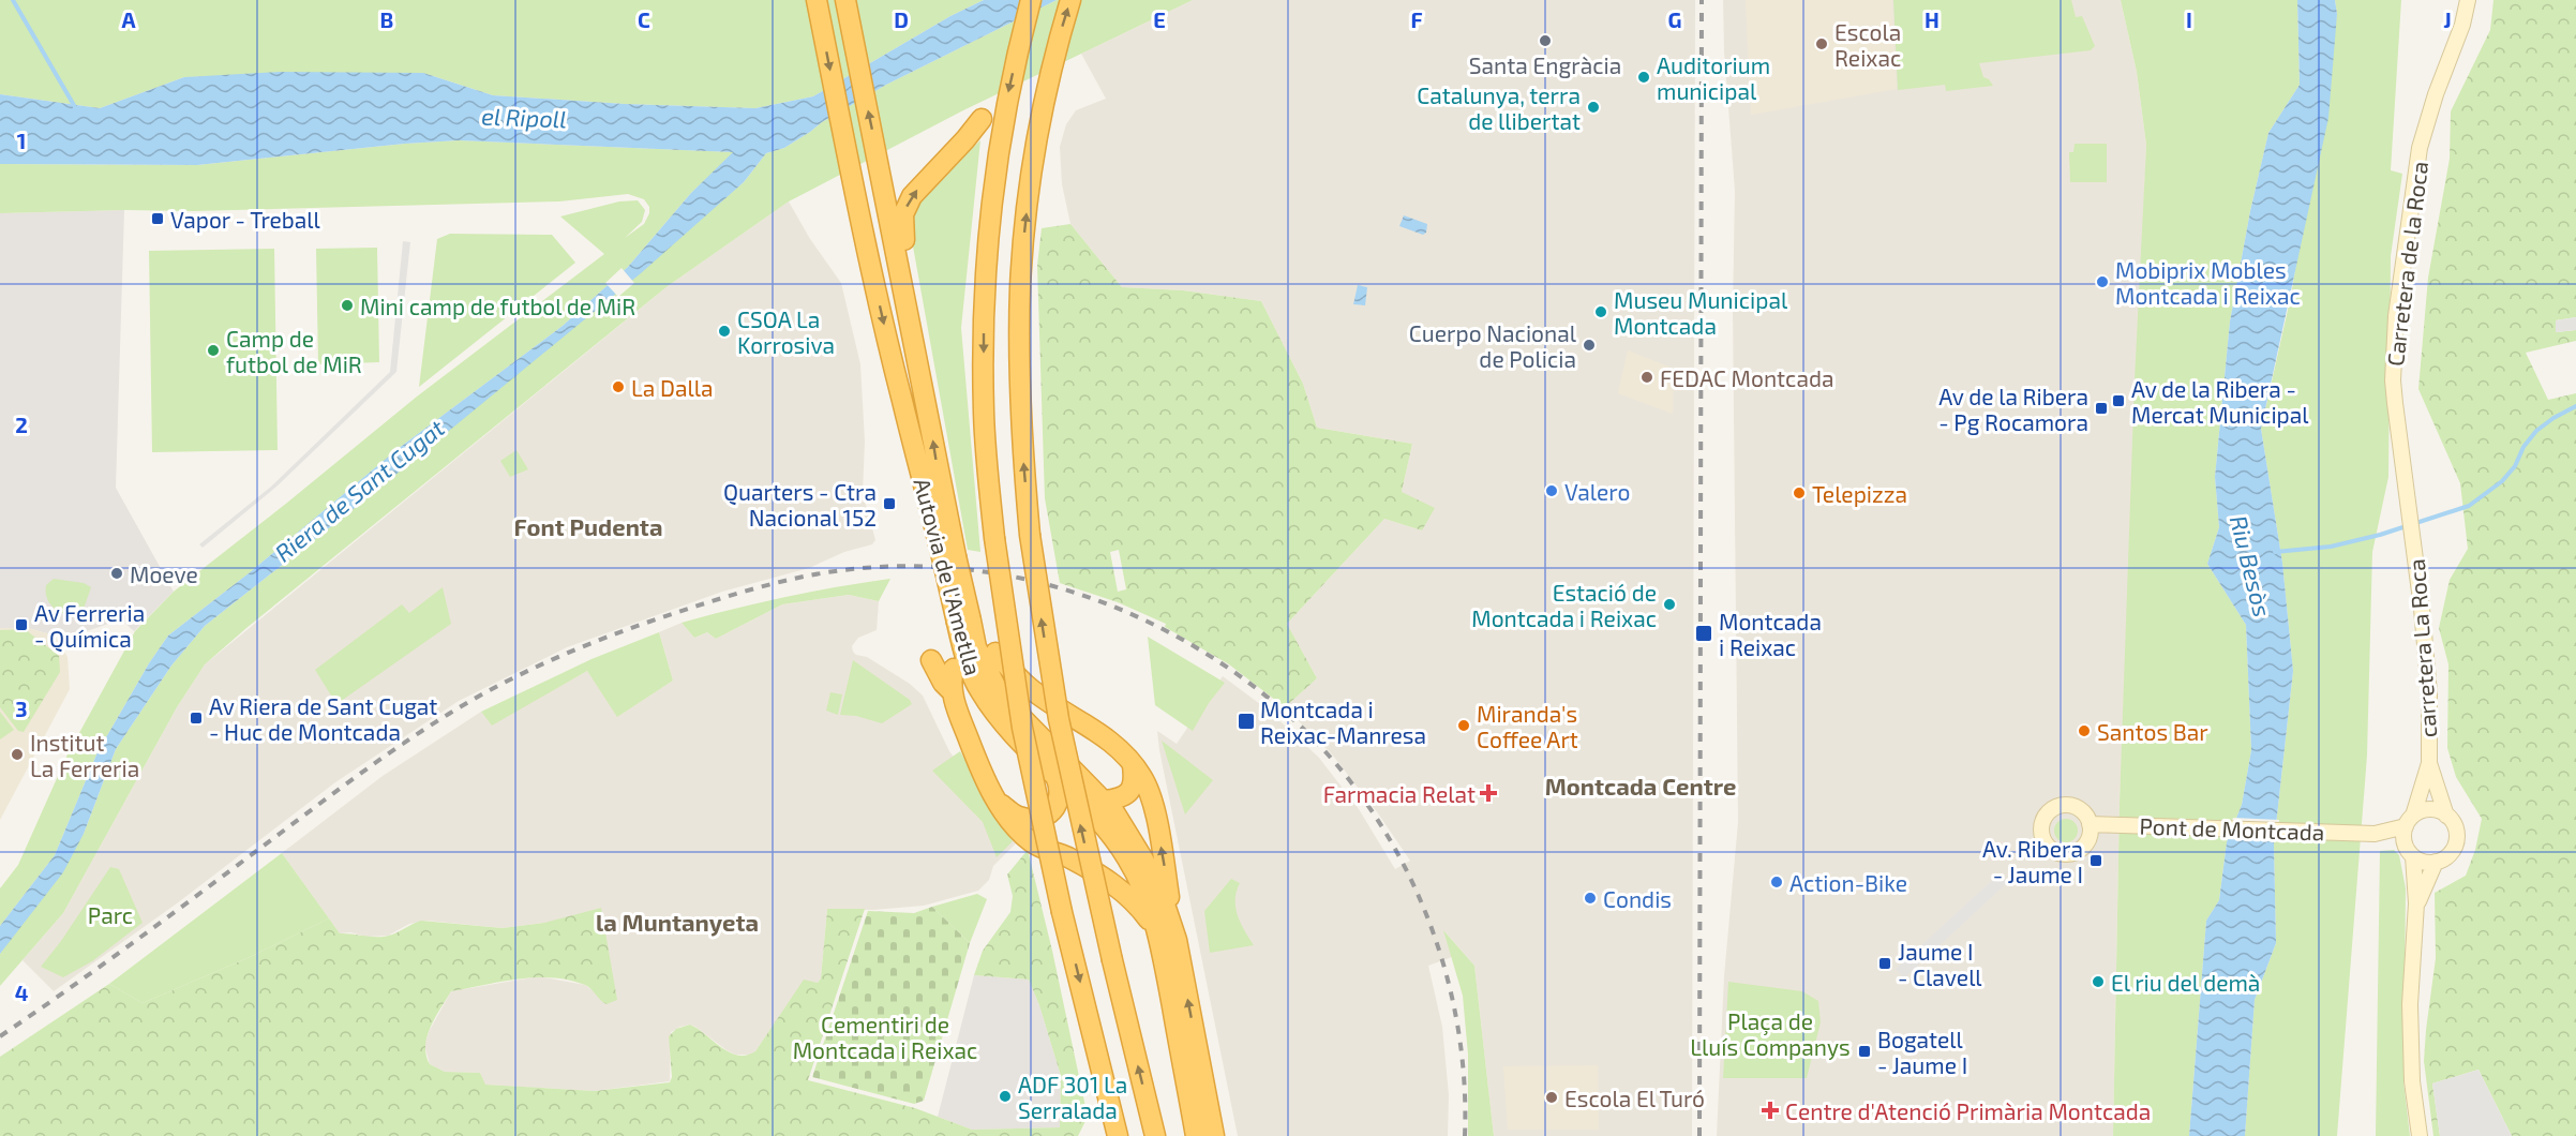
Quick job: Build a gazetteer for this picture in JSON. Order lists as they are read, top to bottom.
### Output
{
  "streets": {
    "highway": ["Autovia de l'Ametlla"],
    "street": ["Carretera de la Roca", "carretera La Roca", "Pont de Montcada"]
  },
  "crossings": [
    ["Carretera de la Roca", "carretera La Roca"]
  ],
  "districts": ["Font Pudenta", "Montcada Centre", "la Muntanyeta"],
  "water": ["el Ripoll", "Riera de Sant Cugat", "Riu Besòs"],
  "parks": ["Parc", "Plaça de Lluís Companys", "Cementiri de Montcada i Reixac"],
  "places": {
    "other": [
      "Santa Engràcia",
      "Escola Reixac",
      "Auditorium municipal",
      "Catalunya, terra de llibertat",
      "Mobiprix Mobles Montcada i Reixac",
      "Mini camp de futbol de MiR",
      "Museu Municipal Montcada",
      "CSOA La Korrosiva",
      "Cuerpo Nacional de Policia",
      "Camp de futbol de MiR",
      "FEDAC Montcada",
      "La Dalla",
      "Valero",
      "Telepizza",
      "Moeve",
      "Estació de Montcada i Reixac",
      "Miranda's Coffee Art",
      "Santos Bar",
      "Institut La Ferreria",
      "Action-Bike",
      "Condis",
      "El riu del demà",
      "ADF 301 La Serralada",
      "Escola El Turó"
    ],
    "transit": [
      "Vapor - Treball",
      "Av de la Ribera - Mercat Municipal",
      "Av de la Ribera - Pg Rocamora",
      "Quarters - Ctra Nacional 152",
      "Av Ferreria - Química",
      "Montcada i Reixac",
      "Av Riera de Sant Cugat - Huc de Montcada",
      "Montcada i Reixac-Manresa",
      "Av. Ribera - Jaume I",
      "Jaume I - Clavell",
      "Bogatell - Jaume I"
    ],
    "health": ["Farmacia Relat", "Centre d'Atenció Primària Montcada"]
  },
  "grid": {
    "columns": [
      "A",
      "B",
      "C",
      "D",
      "E",
      "F",
      "G",
      "H",
      "I",
      "J"
    ],
    "rows": [
      "1",
      "2",
      "3",
      "4"
    ]
  }
}
